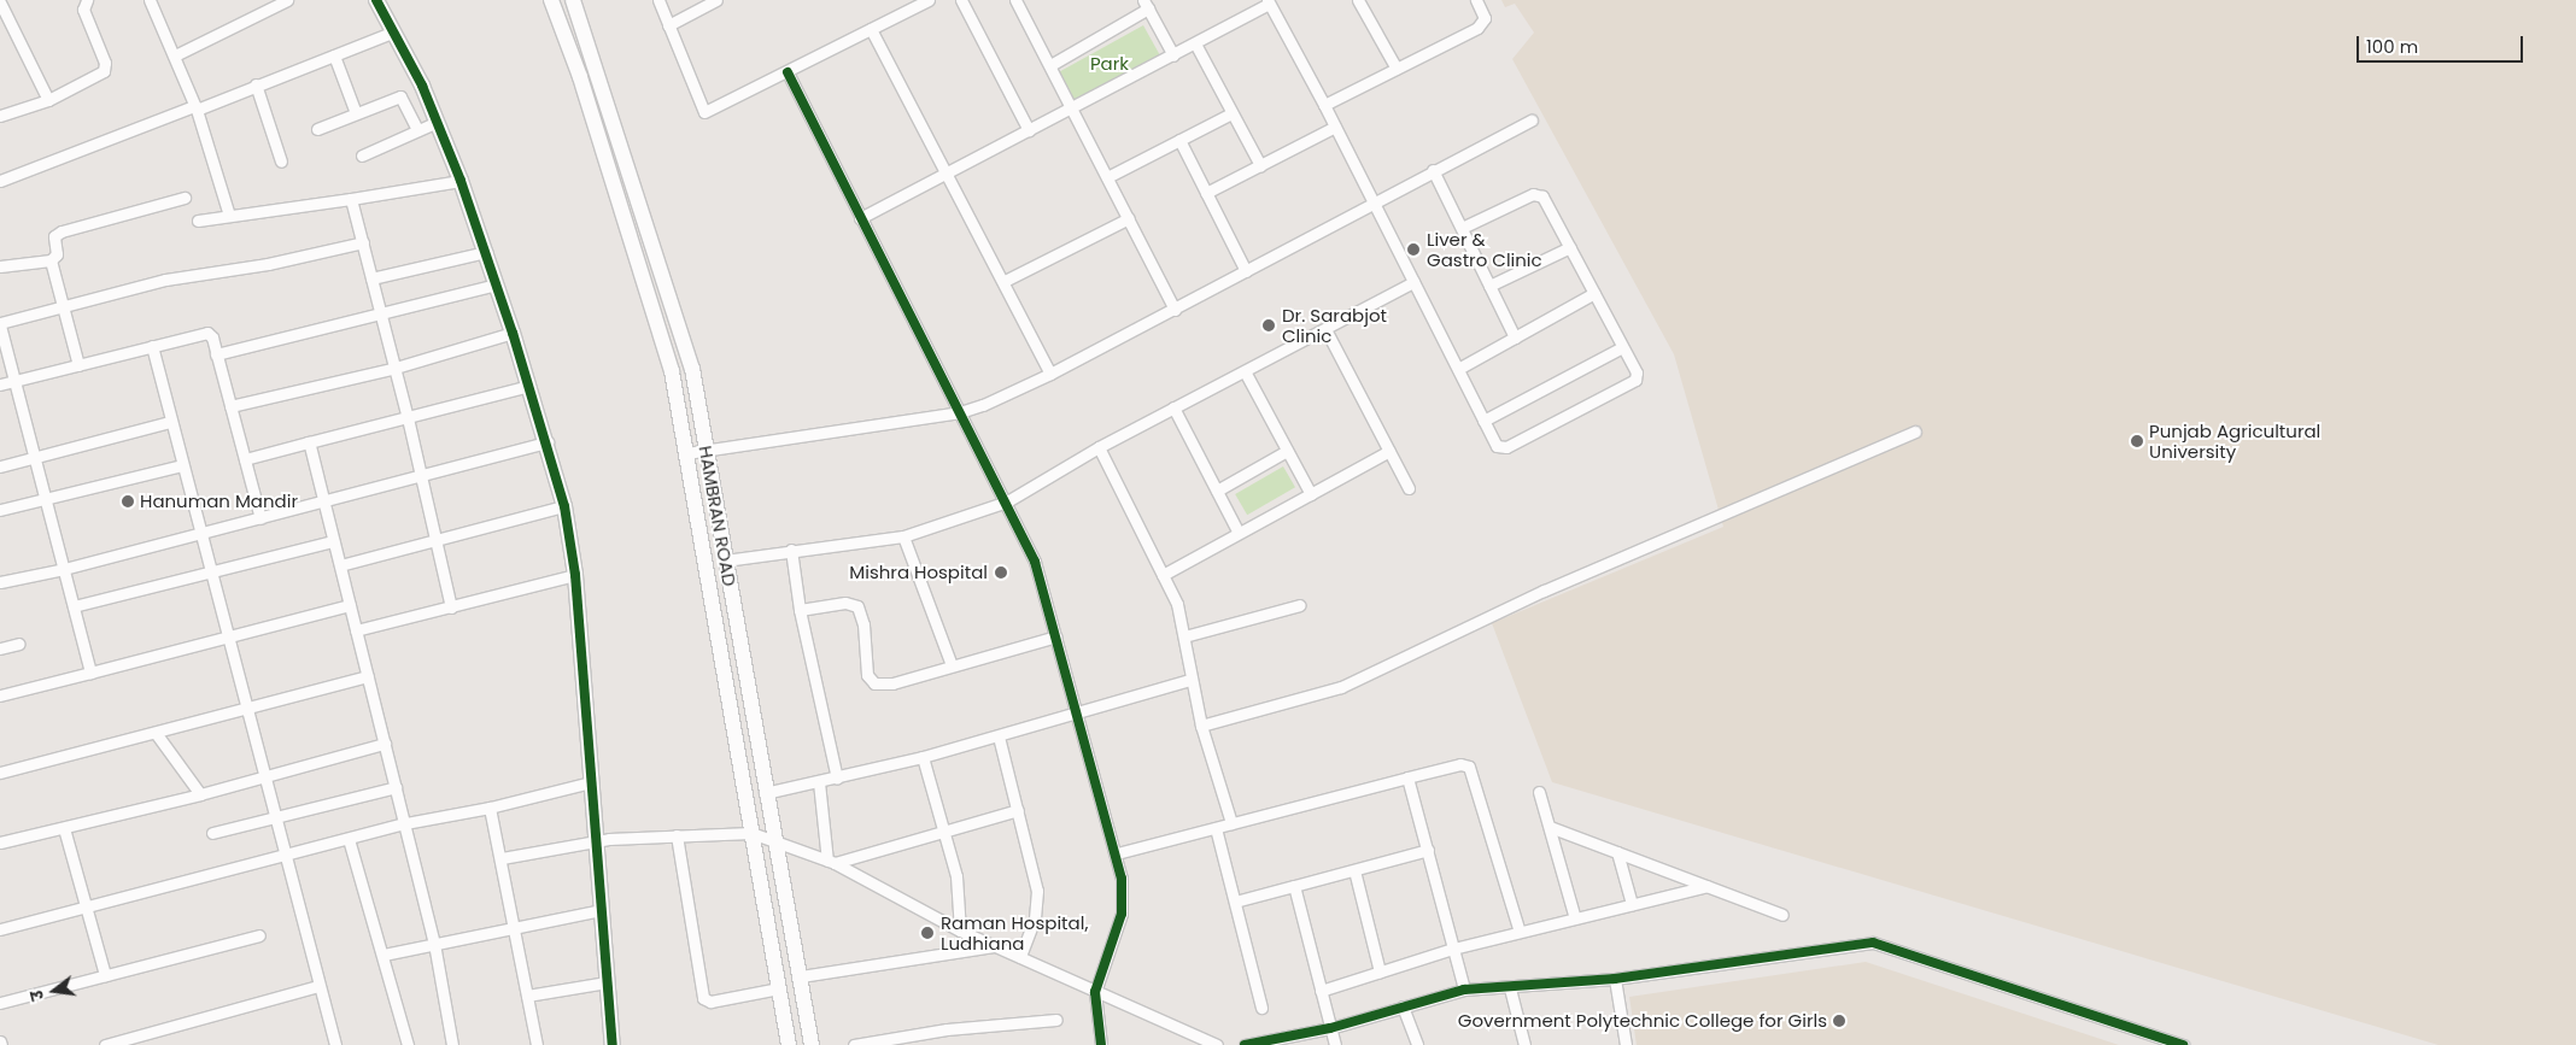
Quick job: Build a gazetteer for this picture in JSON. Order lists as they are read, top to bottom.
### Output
{
  "streets": {
    "main road": ["HAMBRAN ROAD"]
  },
  "parks": ["Park"],
  "places": [
    "Liver & Gastro Clinic",
    "Dr. Sarabjot Clinic",
    "Punjab Agricultural University",
    "Hanuman Mandir",
    "Mishra Hospital",
    "Raman Hospital, Ludhiana",
    "Government Polytechnic College for Girls"
  ],
  "scale_bar": "100 m",
  "north": "left"
}
